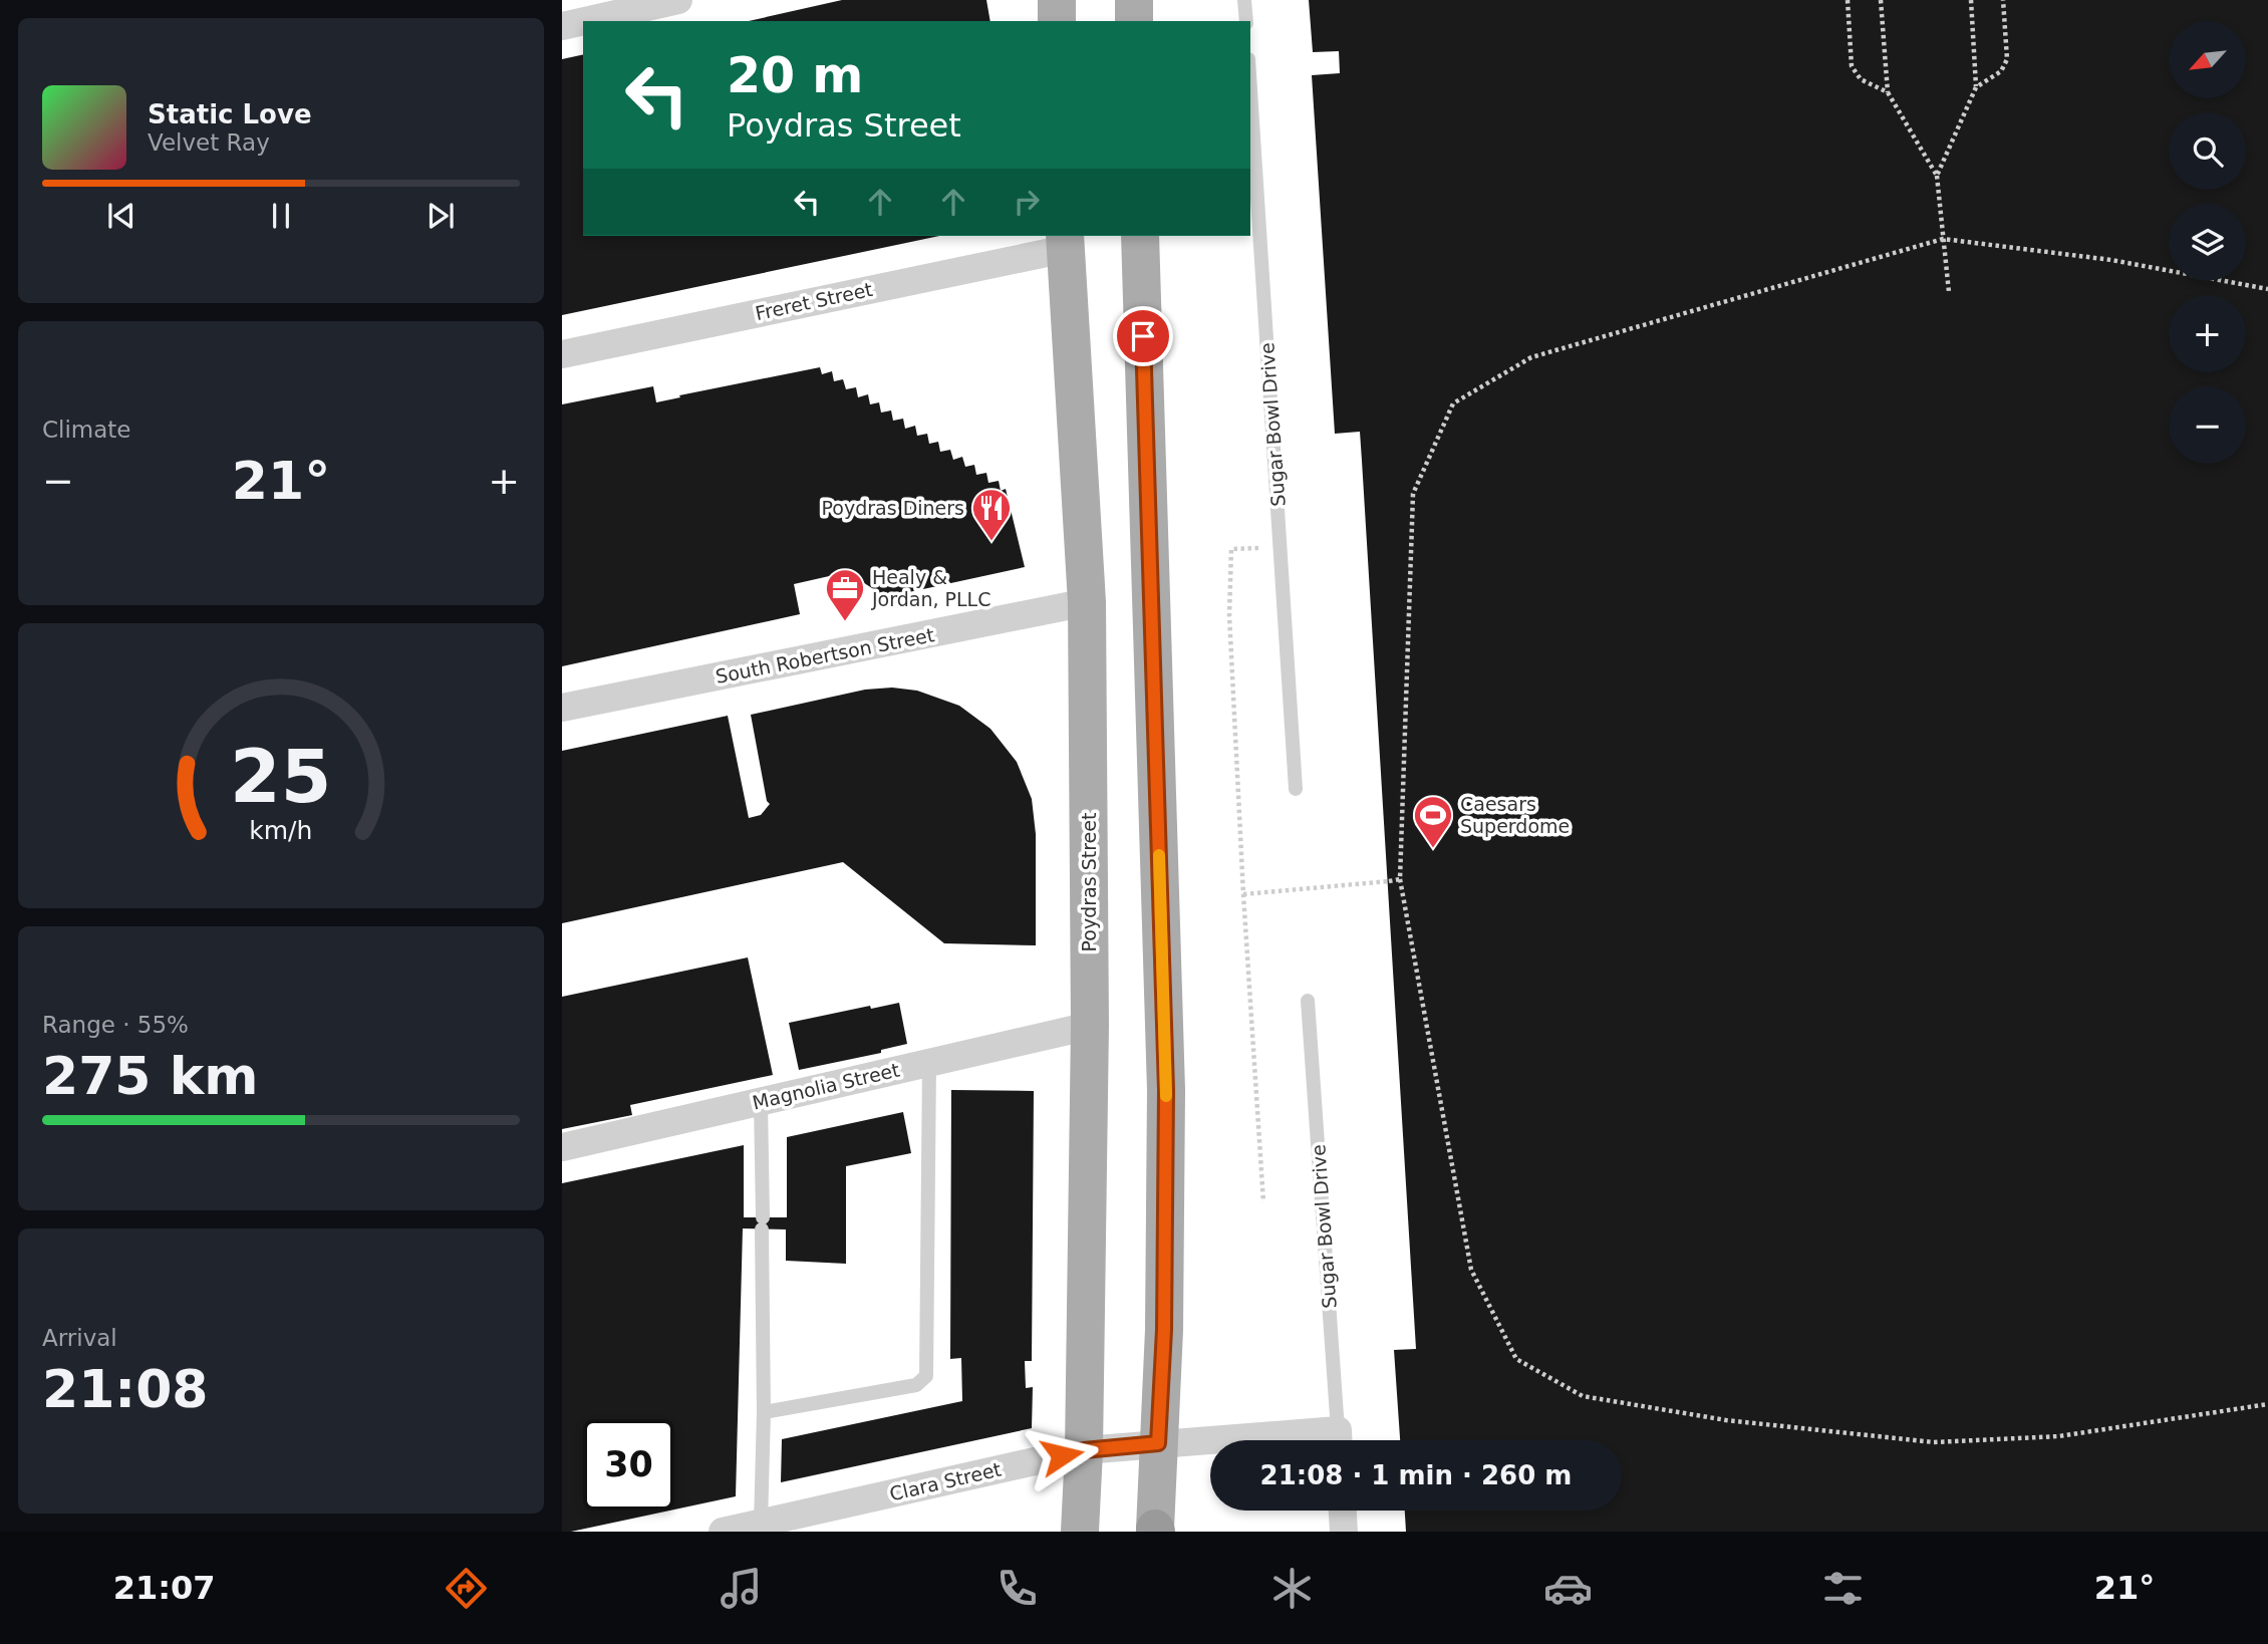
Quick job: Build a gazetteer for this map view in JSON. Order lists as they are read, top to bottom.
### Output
{
  "streets": {
    "main road": ["Poydras Street"],
    "street": [
      "Freret Street",
      "South Robertson Street",
      "Magnolia Street",
      "Clara Street"
    ],
    "lane": ["Sugar Bowl Drive"]
  },
  "crossings": [
    ["Freret Street", "Poydras Street"],
    ["South Robertson Street", "Poydras Street"],
    ["Poydras Street", "Magnolia Street"],
    ["Poydras Street", "Clara Street"]
  ],
  "places": {
    "restaurant": ["Poydras Diners"],
    "office": ["Healy & Jordan, PLLC"],
    "sports": ["Caesars Superdome"]
  },
  "north": "bottom left",
  "page": {
    "map_buttons": ["+", "−"],
    "turn": ["20 m", "Poydras Street"],
    "song": ["Static Love", "Velvet Ray"],
    "tile": [
      "Climate",
      ["Range · 55%", "275 km"],
      ["Arrival", "21:08"]
    ],
    "heat": ["−", "21°", "+"],
    "limit": "30",
    "trip": "21:08 · 1 min · 260 m",
    "tabs": ["21:07", "21°"],
    "gauge": ["25", "km/h"]
  }
}
